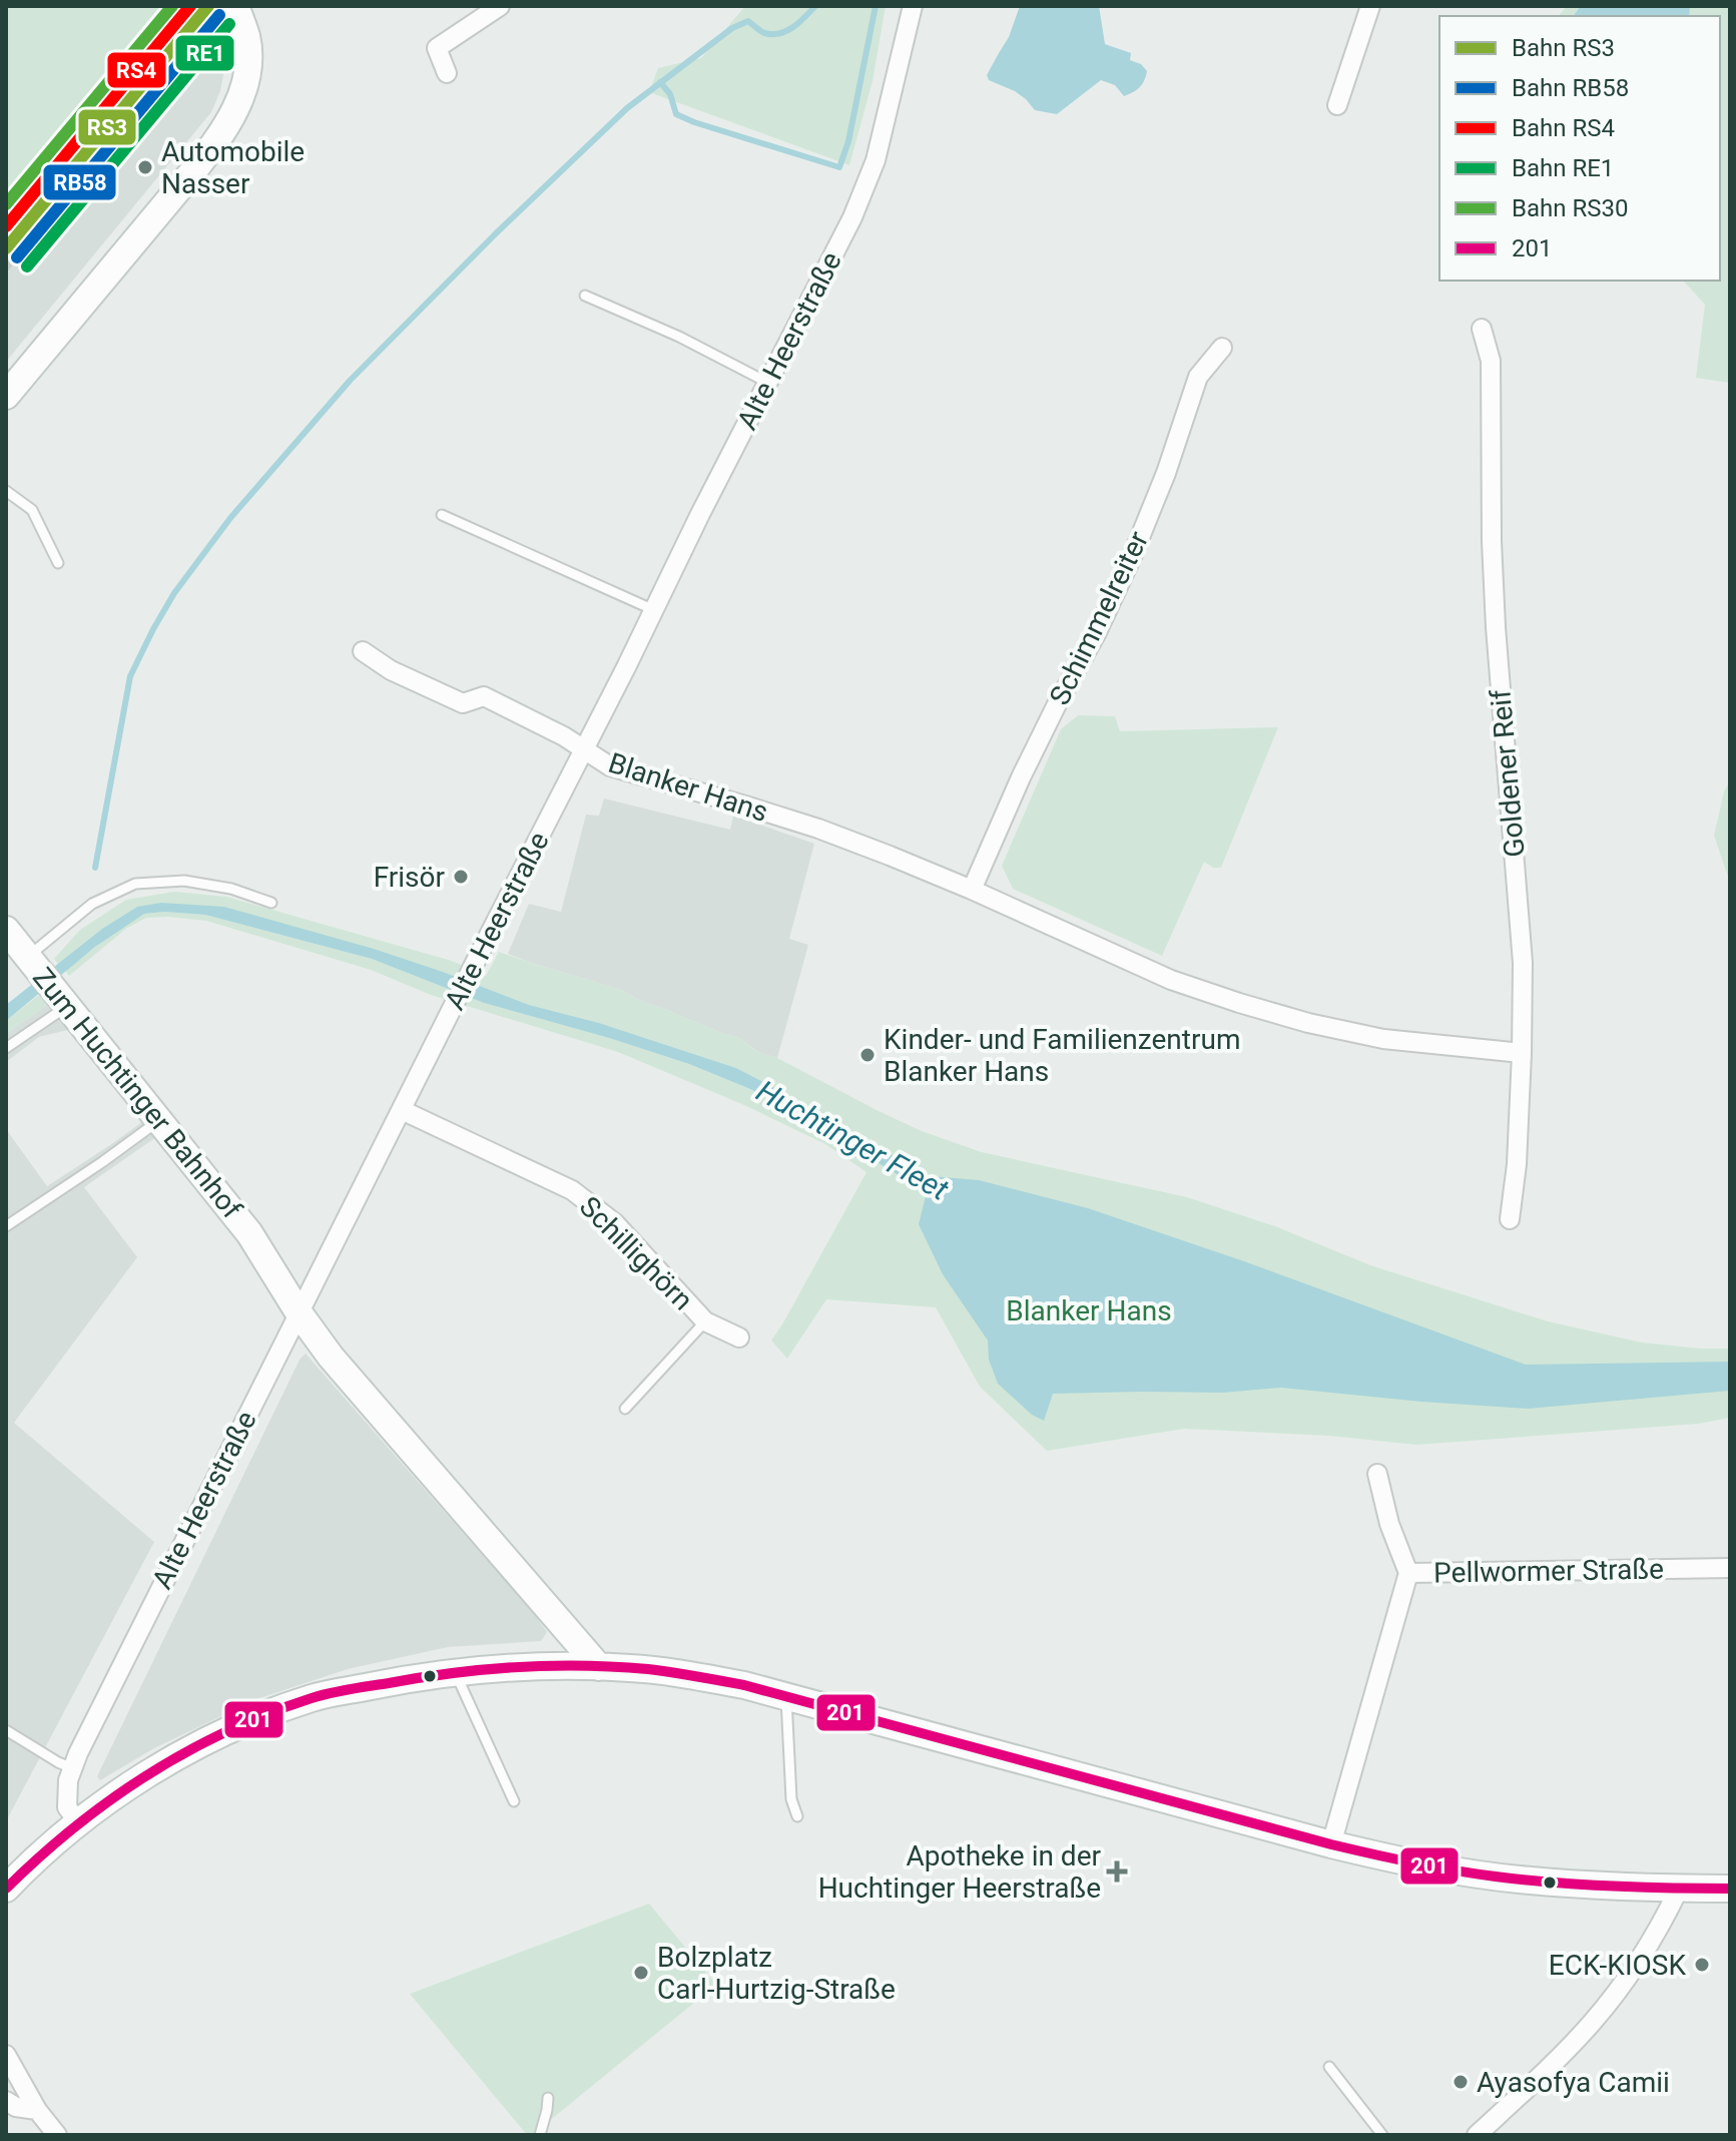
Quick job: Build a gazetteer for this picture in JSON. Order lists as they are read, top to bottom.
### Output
{
  "streets": {
    "main road": ["Zum Huchtinger Bahnhof"],
    "street": [
      "Alte Heerstraße",
      "Schimmelreiter",
      "Goldener Reif",
      "Blanker Hans",
      "Schillighörn",
      "Pellwormer Straße"
    ]
  },
  "crossings": [
    ["Alte Heerstraße", "Blanker Hans"],
    ["Alte Heerstraße", "Zum Huchtinger Bahnhof"],
    ["Alte Heerstraße", "Schillighörn"],
    ["Schimmelreiter", "Blanker Hans"],
    ["Goldener Reif", "Blanker Hans"]
  ],
  "water": ["Huchtinger Fleet"],
  "parks": ["Blanker Hans"],
  "places": {
    "other": [
      "Automobile Nasser",
      "Frisör",
      "Kinder- und Familienzentrum Blanker Hans",
      "ECK-KIOSK",
      "Bolzplatz Carl-Hurtzig-Straße",
      "Ayasofya Camii"
    ],
    "health": ["Apotheke in der Huchtinger Heerstraße"]
  },
  "lines": [
    "rail line RS3",
    "rail line RS4",
    "rail line RS30",
    "rail line RB58",
    "rail line RE1",
    "transit line 201"
  ],
  "legend": [
    "Bahn RS3",
    "Bahn RB58",
    "Bahn RS4",
    "Bahn RE1",
    "Bahn RS30",
    "201"
  ]
}
